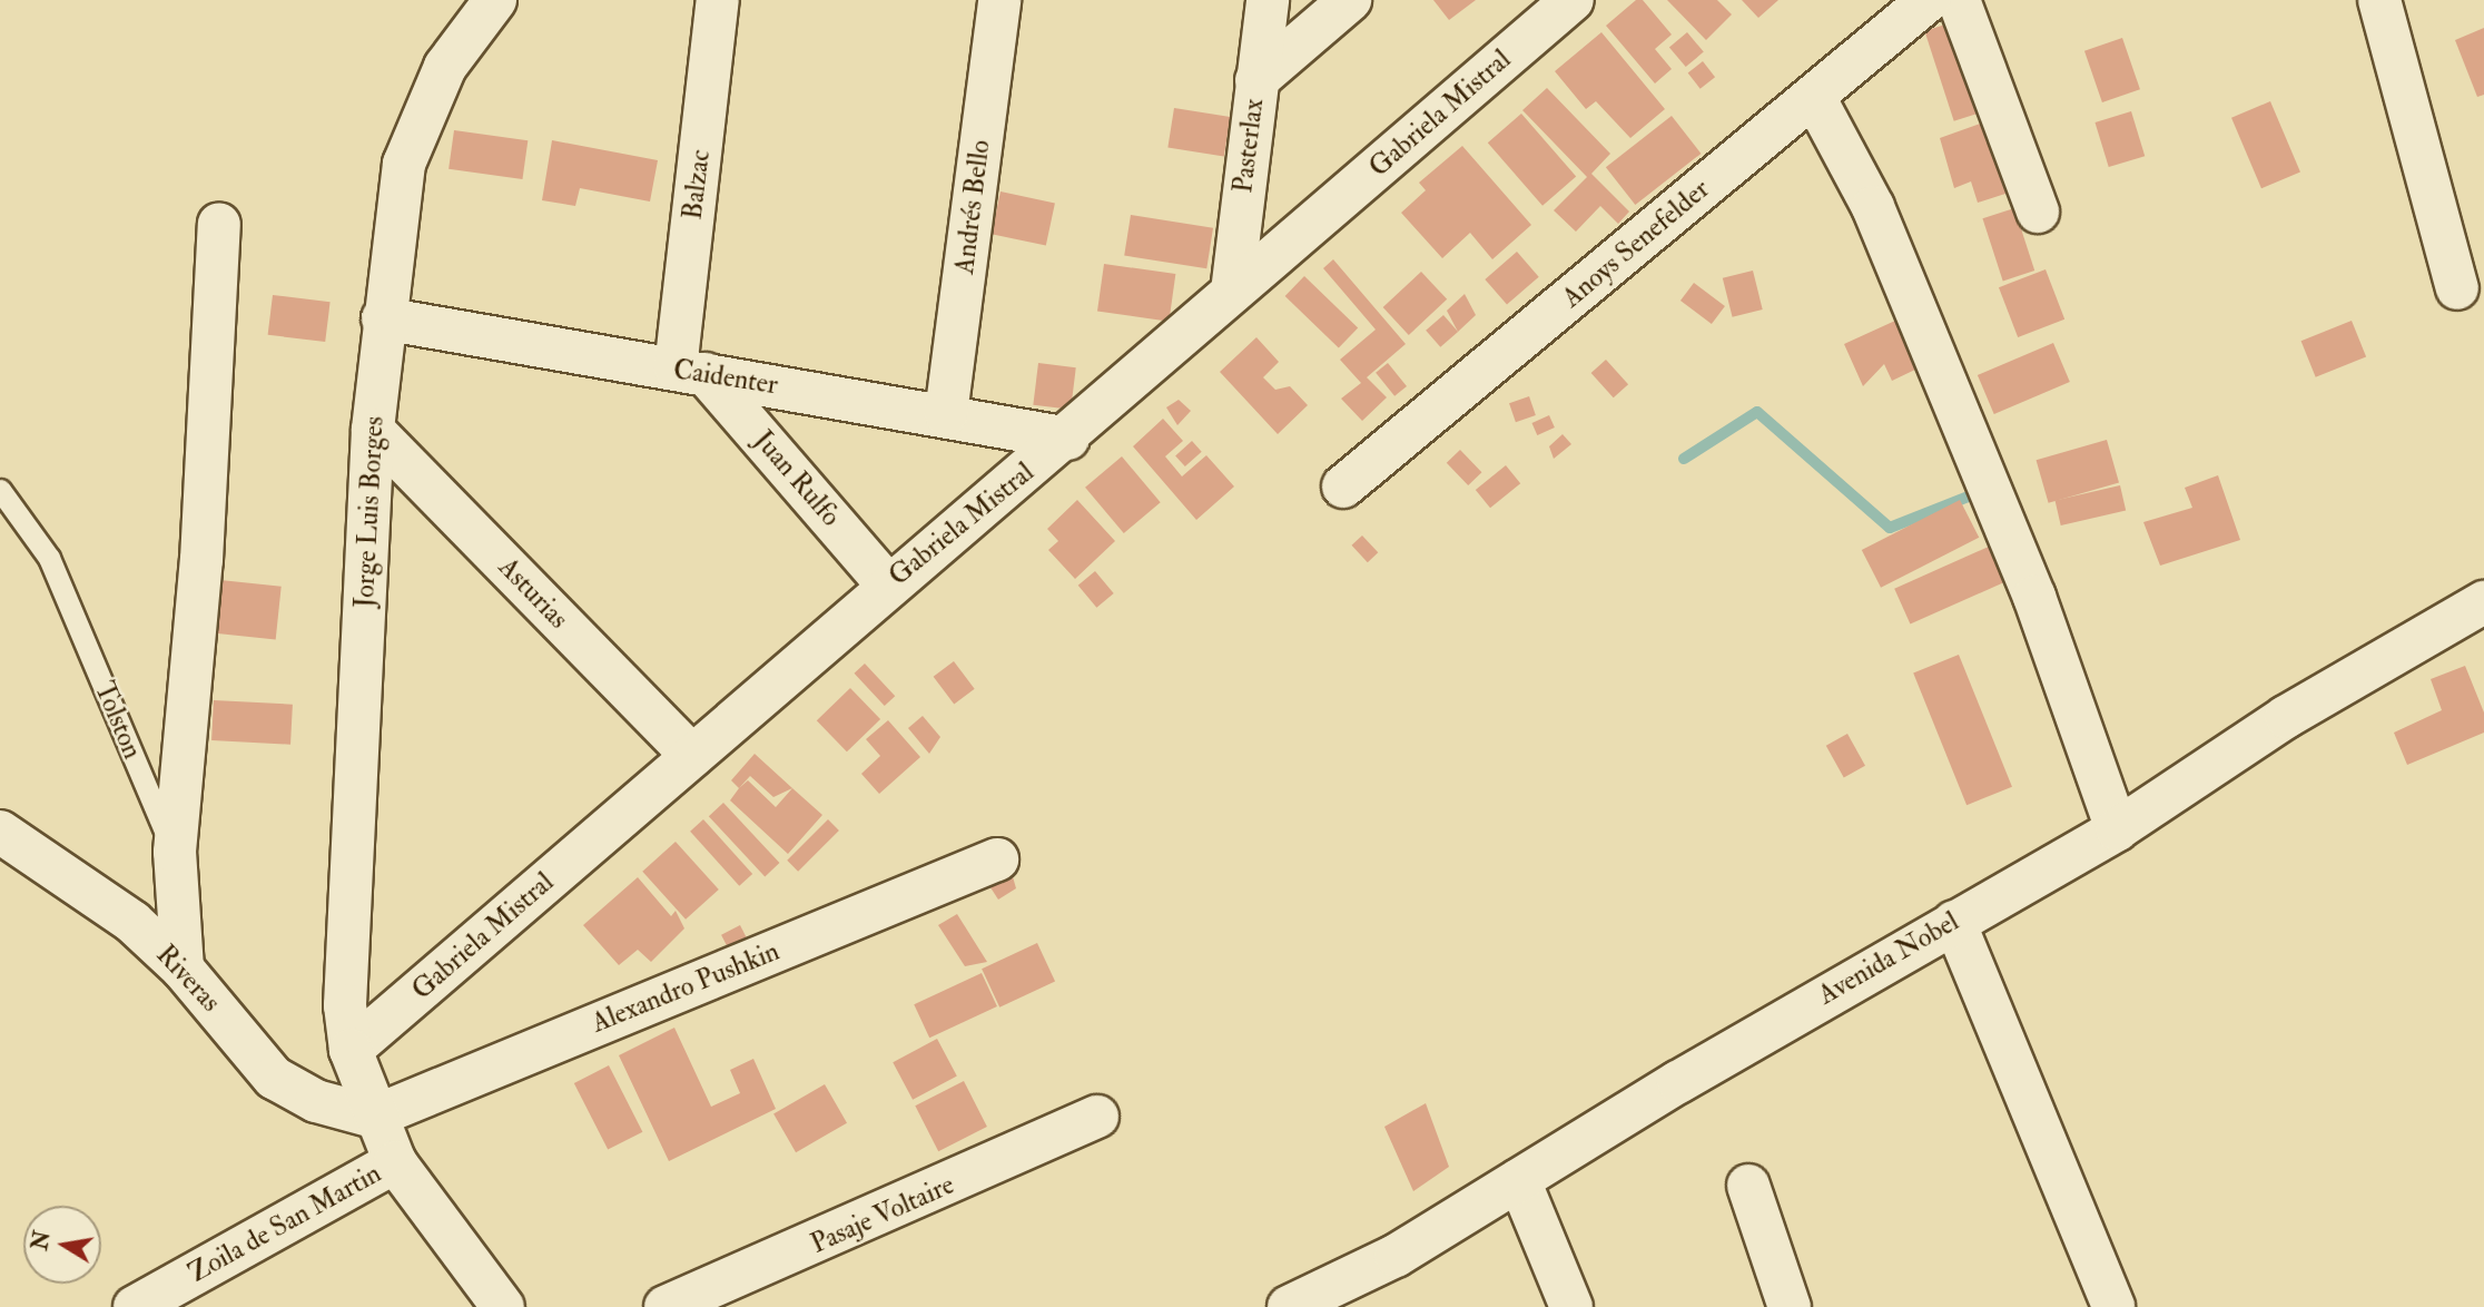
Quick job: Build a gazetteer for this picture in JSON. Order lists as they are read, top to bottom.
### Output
{
  "streets": {
    "street": [
      "Gabriela Mistral",
      "Pasterlax",
      "Balzac",
      "Andrés Bello",
      "Anoys Senefelder",
      "Caidenter",
      "Juan Rulfo",
      "Jorge Luis Borges",
      "Asturias",
      "Tolston",
      "Avenida Nobel",
      "Riveras",
      "Alexandro Pushkin",
      "Pasaje Voltaire",
      "Zoila de San Martin"
    ]
  },
  "crossings": [
    ["Gabriela Mistral", "Pasterlax"],
    ["Gabriela Mistral", "Caidenter"],
    ["Gabriela Mistral", "Juan Rulfo"],
    ["Gabriela Mistral", "Jorge Luis Borges"],
    ["Gabriela Mistral", "Asturias"],
    ["Balzac", "Caidenter"],
    ["Balzac", "Juan Rulfo"],
    ["Andrés Bello", "Caidenter"],
    ["Caidenter", "Juan Rulfo"],
    ["Caidenter", "Jorge Luis Borges"],
    ["Jorge Luis Borges", "Asturias"],
    ["Jorge Luis Borges", "Riveras"],
    ["Jorge Luis Borges", "Alexandro Pushkin"],
    ["Jorge Luis Borges", "Zoila de San Martin"],
    ["Tolston", "Riveras"],
    ["Riveras", "Alexandro Pushkin"]
  ],
  "north": "left"
}
